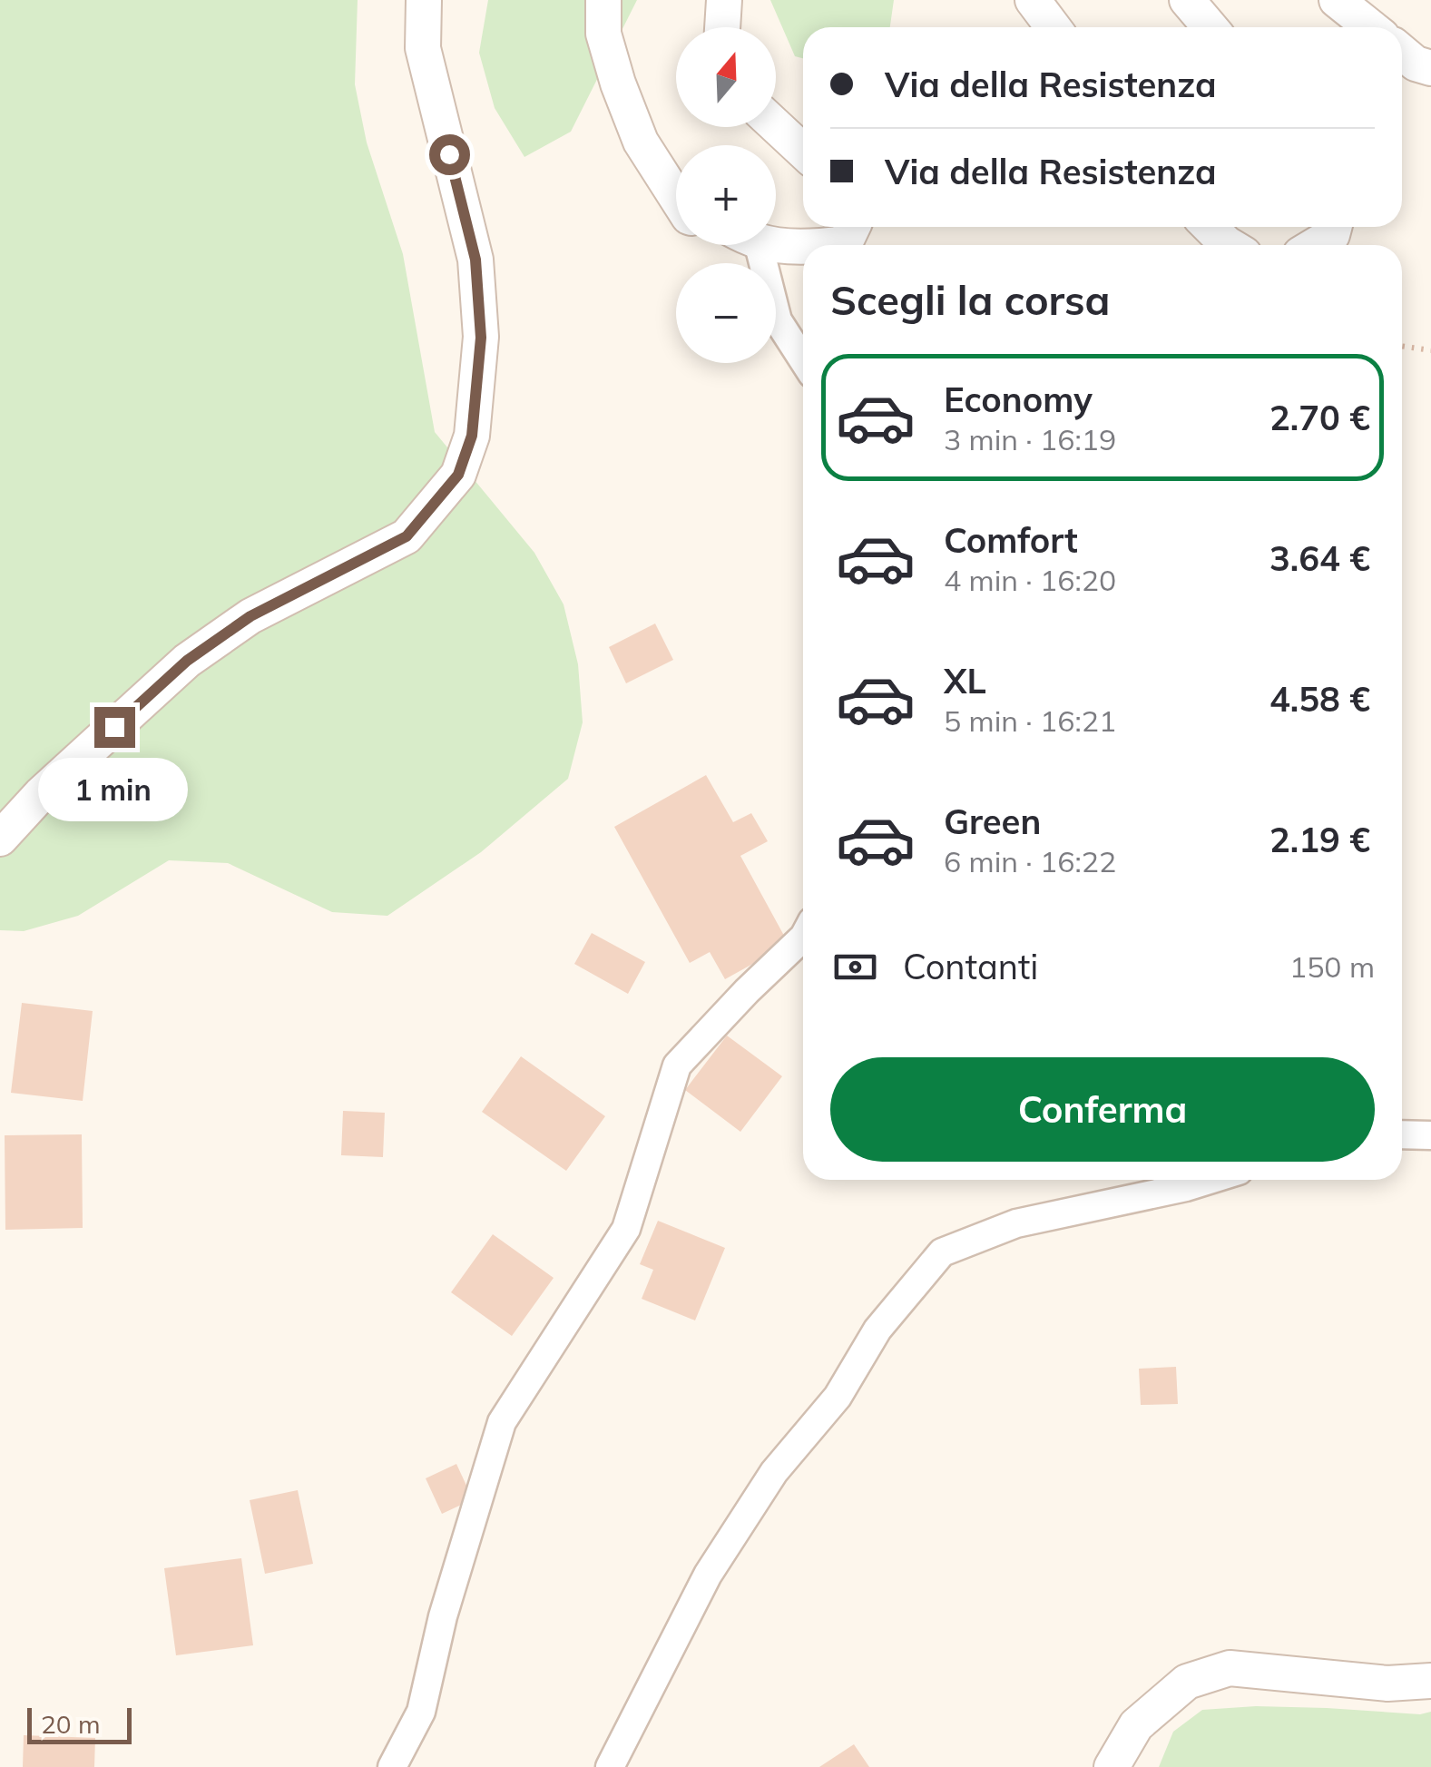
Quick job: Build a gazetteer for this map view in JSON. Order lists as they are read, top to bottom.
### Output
{
  "scale_bar": "20 m",
  "north": "top",
  "page": {
    "map_buttons": ["+", "−"],
    "banner": ["Via della Resistenza", "Via della Resistenza"],
    "heading": "Scegli la corsa",
    "list": [
      {
        "name": "Economy",
        "note": "3 min · 16:19",
        "value": "2.70 €"
      },
      {
        "name": "Comfort",
        "note": "4 min · 16:20",
        "value": "3.64 €"
      },
      {
        "name": "XL",
        "note": "5 min · 16:21",
        "value": "4.58 €"
      },
      {
        "name": "Green",
        "note": "6 min · 16:22",
        "value": "2.19 €"
      }
    ],
    "bubble": "1 min",
    "pay": ["Contanti", "150 m"],
    "buttons": "Conferma",
    "scale": "20 m"
  }
}
